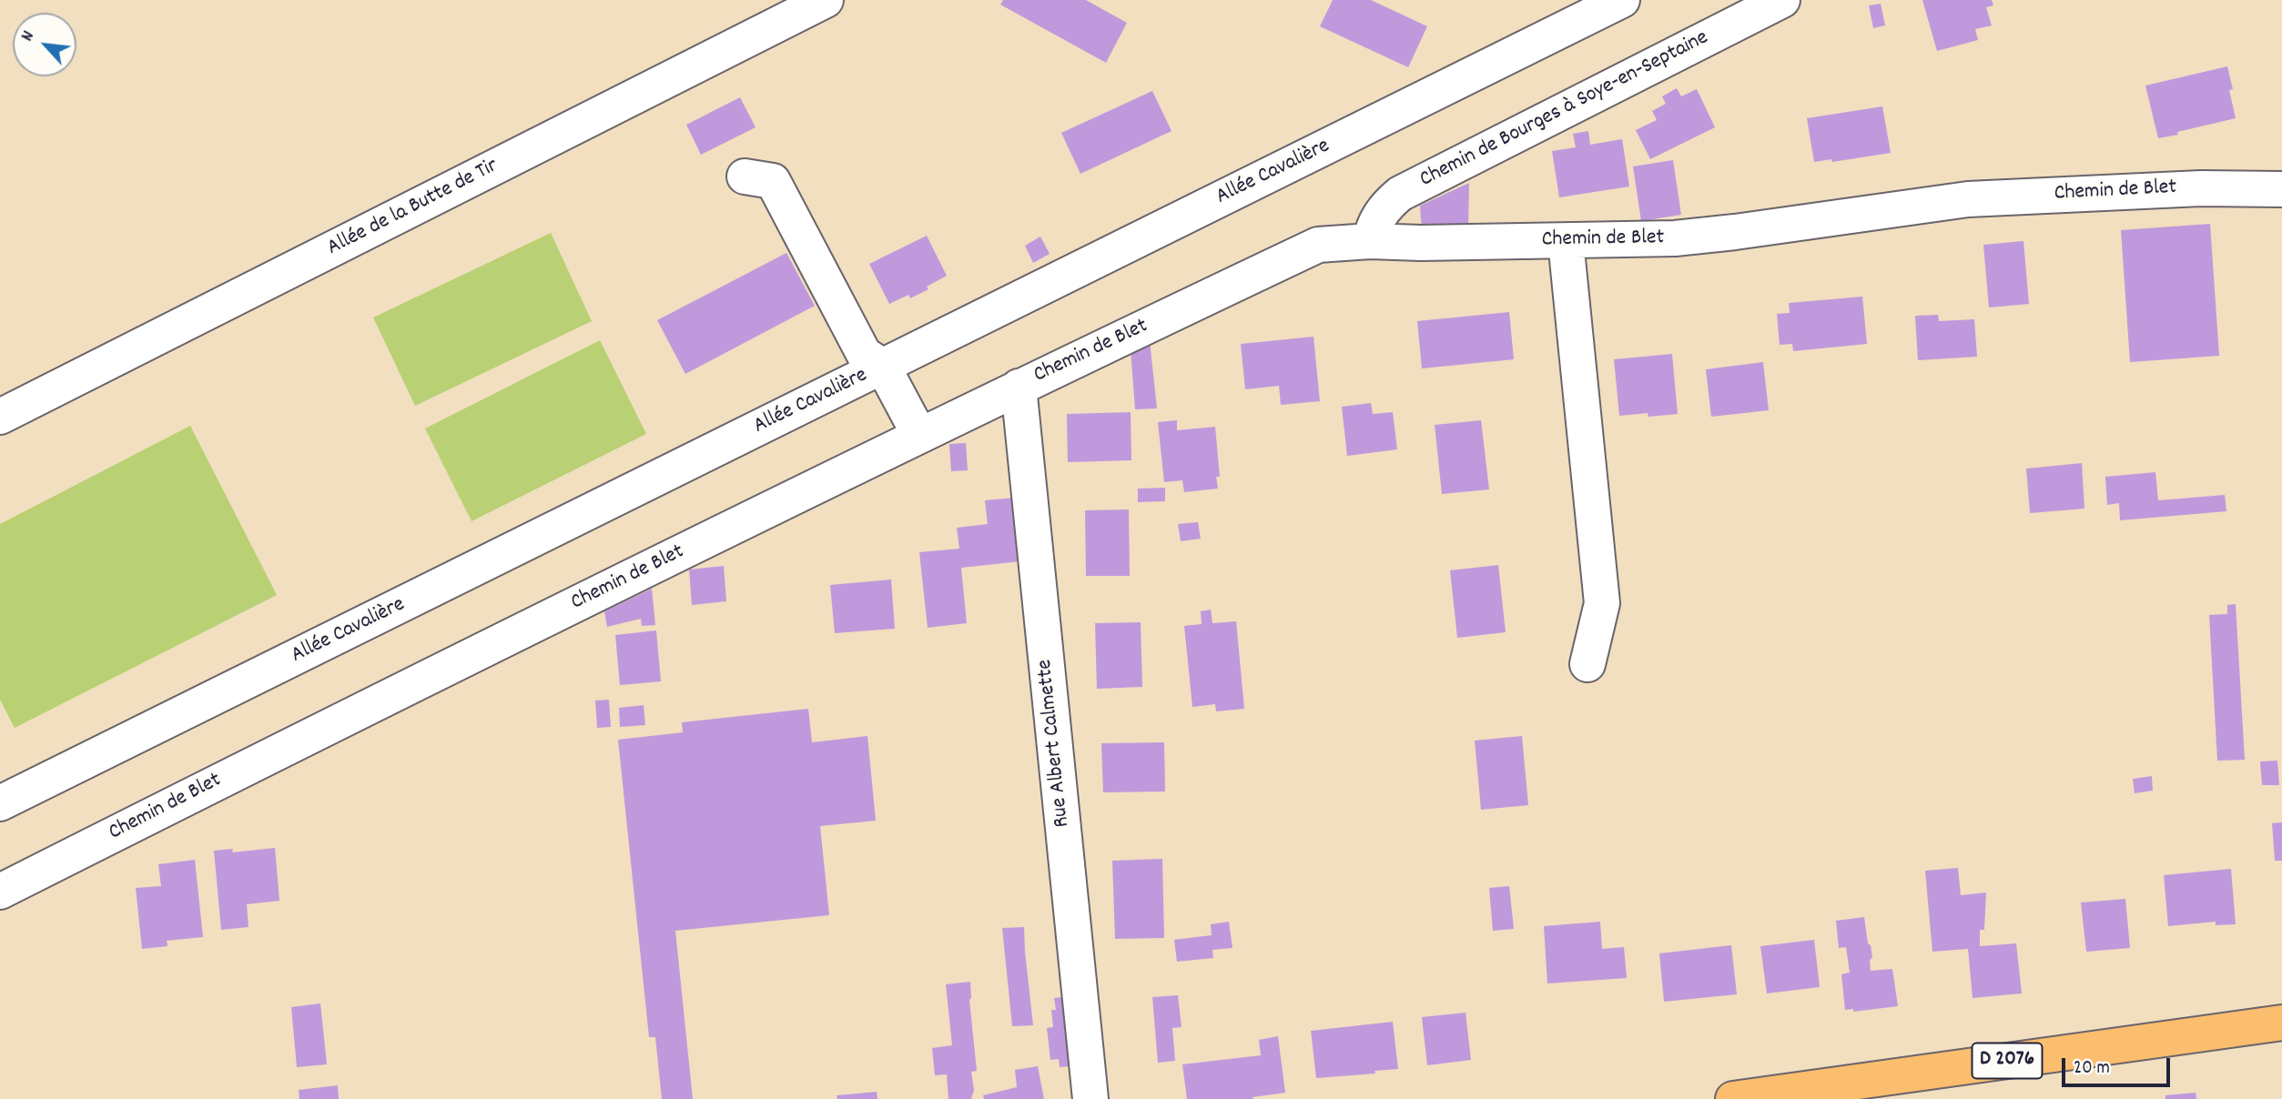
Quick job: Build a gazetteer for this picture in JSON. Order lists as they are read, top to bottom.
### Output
{
  "streets": {
    "main road": ["D 2076"],
    "street": [
      "Chemin de Bourges à Soye-en-Septaine",
      "Allée Cavalière",
      "Chemin de Blet",
      "Allée de la Butte de Tir",
      "Rue Albert Calmette"
    ]
  },
  "crossings": [
    ["Chemin de Bourges à Soye-en-Septaine", "Chemin de Blet"],
    ["Chemin de Blet", "Rue Albert Calmette"]
  ],
  "scale_bar": "20 m",
  "north": "top left"
}
